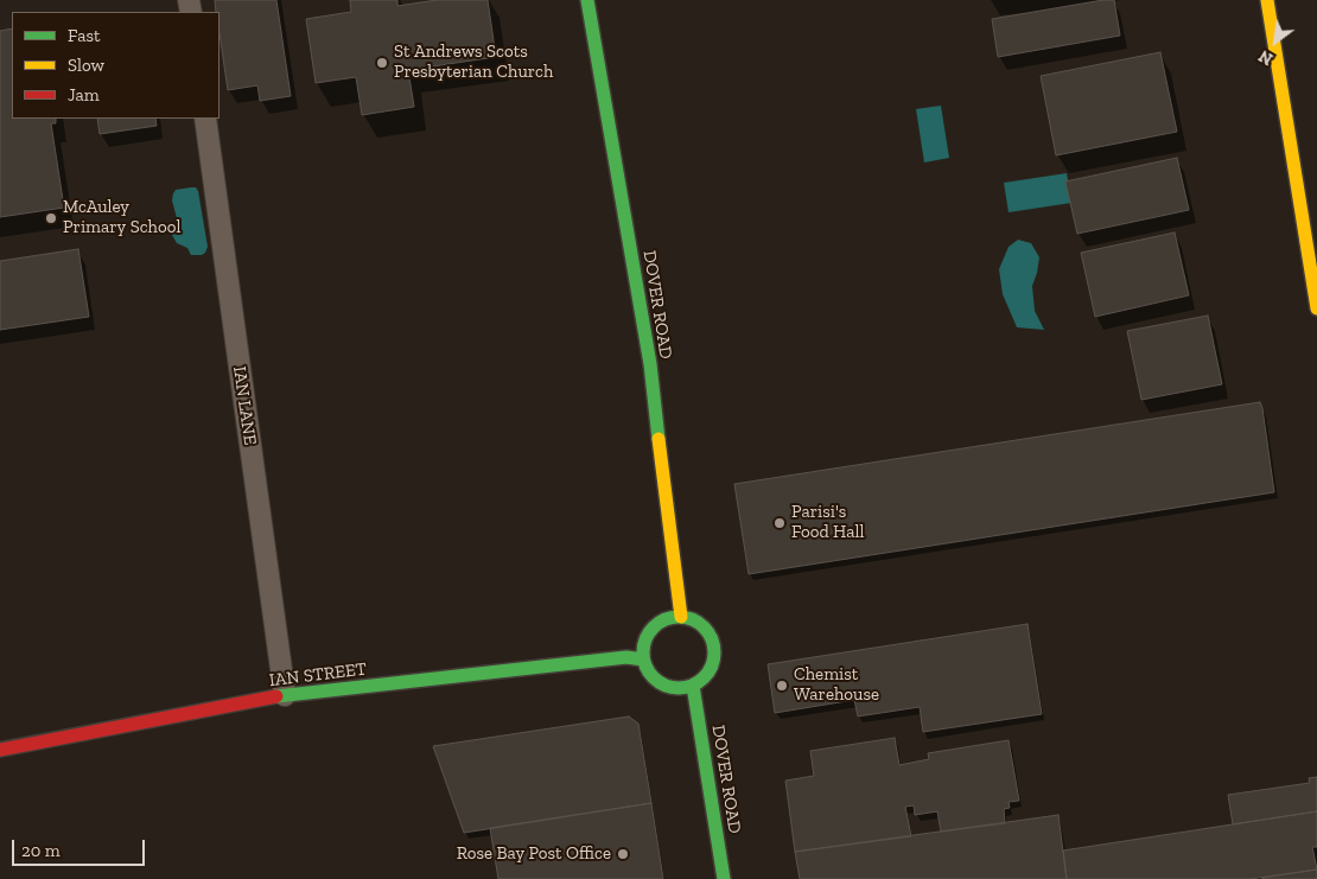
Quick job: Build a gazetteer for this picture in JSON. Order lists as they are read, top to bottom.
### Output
{
  "streets": {
    "street": ["DOVER ROAD", "IAN STREET"],
    "lane": ["IAN LANE"]
  },
  "crossings": [
    ["DOVER ROAD", "IAN STREET"],
    ["IAN LANE", "IAN STREET"]
  ],
  "places": [
    "St Andrews Scots Presbyterian Church",
    "McAuley Primary School",
    "Parisi's Food Hall",
    "Chemist Warehouse",
    "Rose Bay Post Office"
  ],
  "legend": ["Fast", "Slow", "Jam"],
  "scale_bar": "20 m",
  "north": "bottom left"
}
